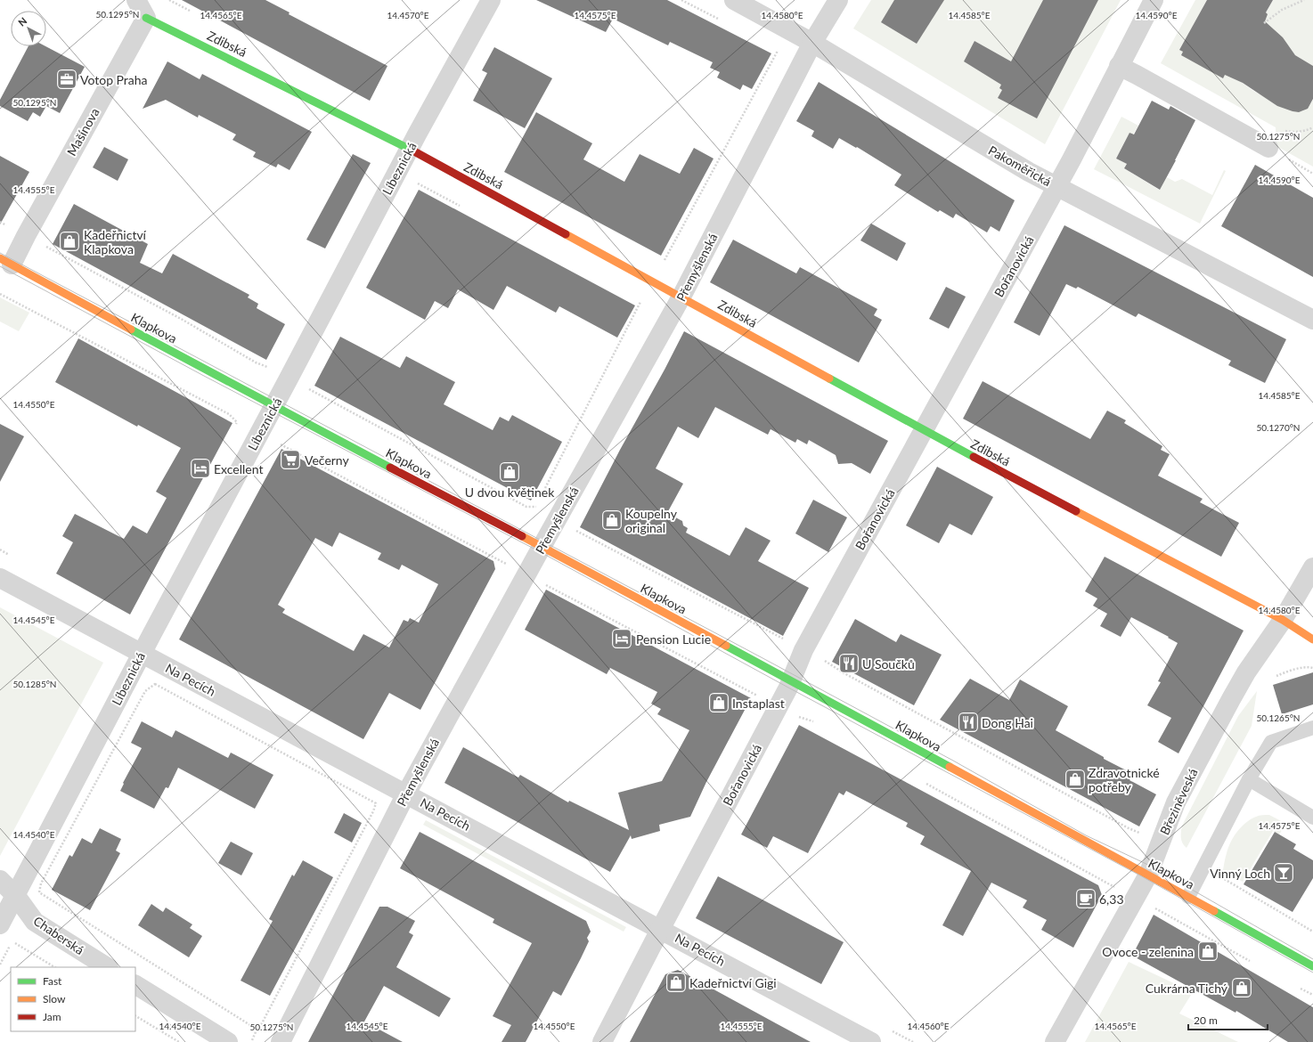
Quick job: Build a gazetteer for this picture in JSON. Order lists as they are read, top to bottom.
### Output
{
  "streets": {
    "street": [
      "Zdibská",
      "Mašínova",
      "Pakoměřická",
      "Líbeznická",
      "Bořanovická",
      "Přemyšlenská",
      "Klapkova",
      "Na Pecích",
      "Březiněveská",
      "Chaberská"
    ]
  },
  "crossings": [
    ["Zdibská", "Mašínova"],
    ["Zdibská", "Líbeznická"],
    ["Zdibská", "Bořanovická"],
    ["Zdibská", "Přemyšlenská"],
    ["Zdibská", "Březiněveská"],
    ["Mašínova", "Klapkova"],
    ["Pakoměřická", "Bořanovická"],
    ["Pakoměřická", "Přemyšlenská"],
    ["Líbeznická", "Klapkova"],
    ["Líbeznická", "Na Pecích"],
    ["Líbeznická", "Chaberská"],
    ["Bořanovická", "Klapkova"],
    ["Bořanovická", "Na Pecích"],
    ["Přemyšlenská", "Klapkova"],
    ["Přemyšlenská", "Na Pecích"],
    ["Klapkova", "Březiněveská"]
  ],
  "places": {
    "office": ["Votop Praha"],
    "shop": [
      "Kadeřnictví Klapkova",
      "U dvou květinek",
      "Koupelny original",
      "Instaplast",
      "Zdravotnické potřeby",
      "Ovoce - zelenina",
      "Kadeřnictví Gigi",
      "Cukrárna Tichý"
    ],
    "supermarket": ["Večerny"],
    "hotel": ["Excellent", "Pension Lucie"],
    "restaurant": ["U Součků", "Dong Hai"],
    "bar": ["Vinný Loch"],
    "cafe": ["6,33"]
  },
  "legend": ["Fast", "Slow", "Jam"],
  "scale_bar": "20 m",
  "north": "top left",
  "coordinates": [
    "50.1295°N",
    "14.4585°E",
    "14.4590°E",
    "14.4565°E",
    "14.4570°E",
    "14.4575°E",
    "14.4580°E",
    "50.1275°N",
    "14.4555°E",
    "14.4550°E",
    "50.1270°N",
    "14.4545°E",
    "50.1285°N",
    "50.1265°N",
    "14.4540°E",
    "14.4560°E"
  ]
}
